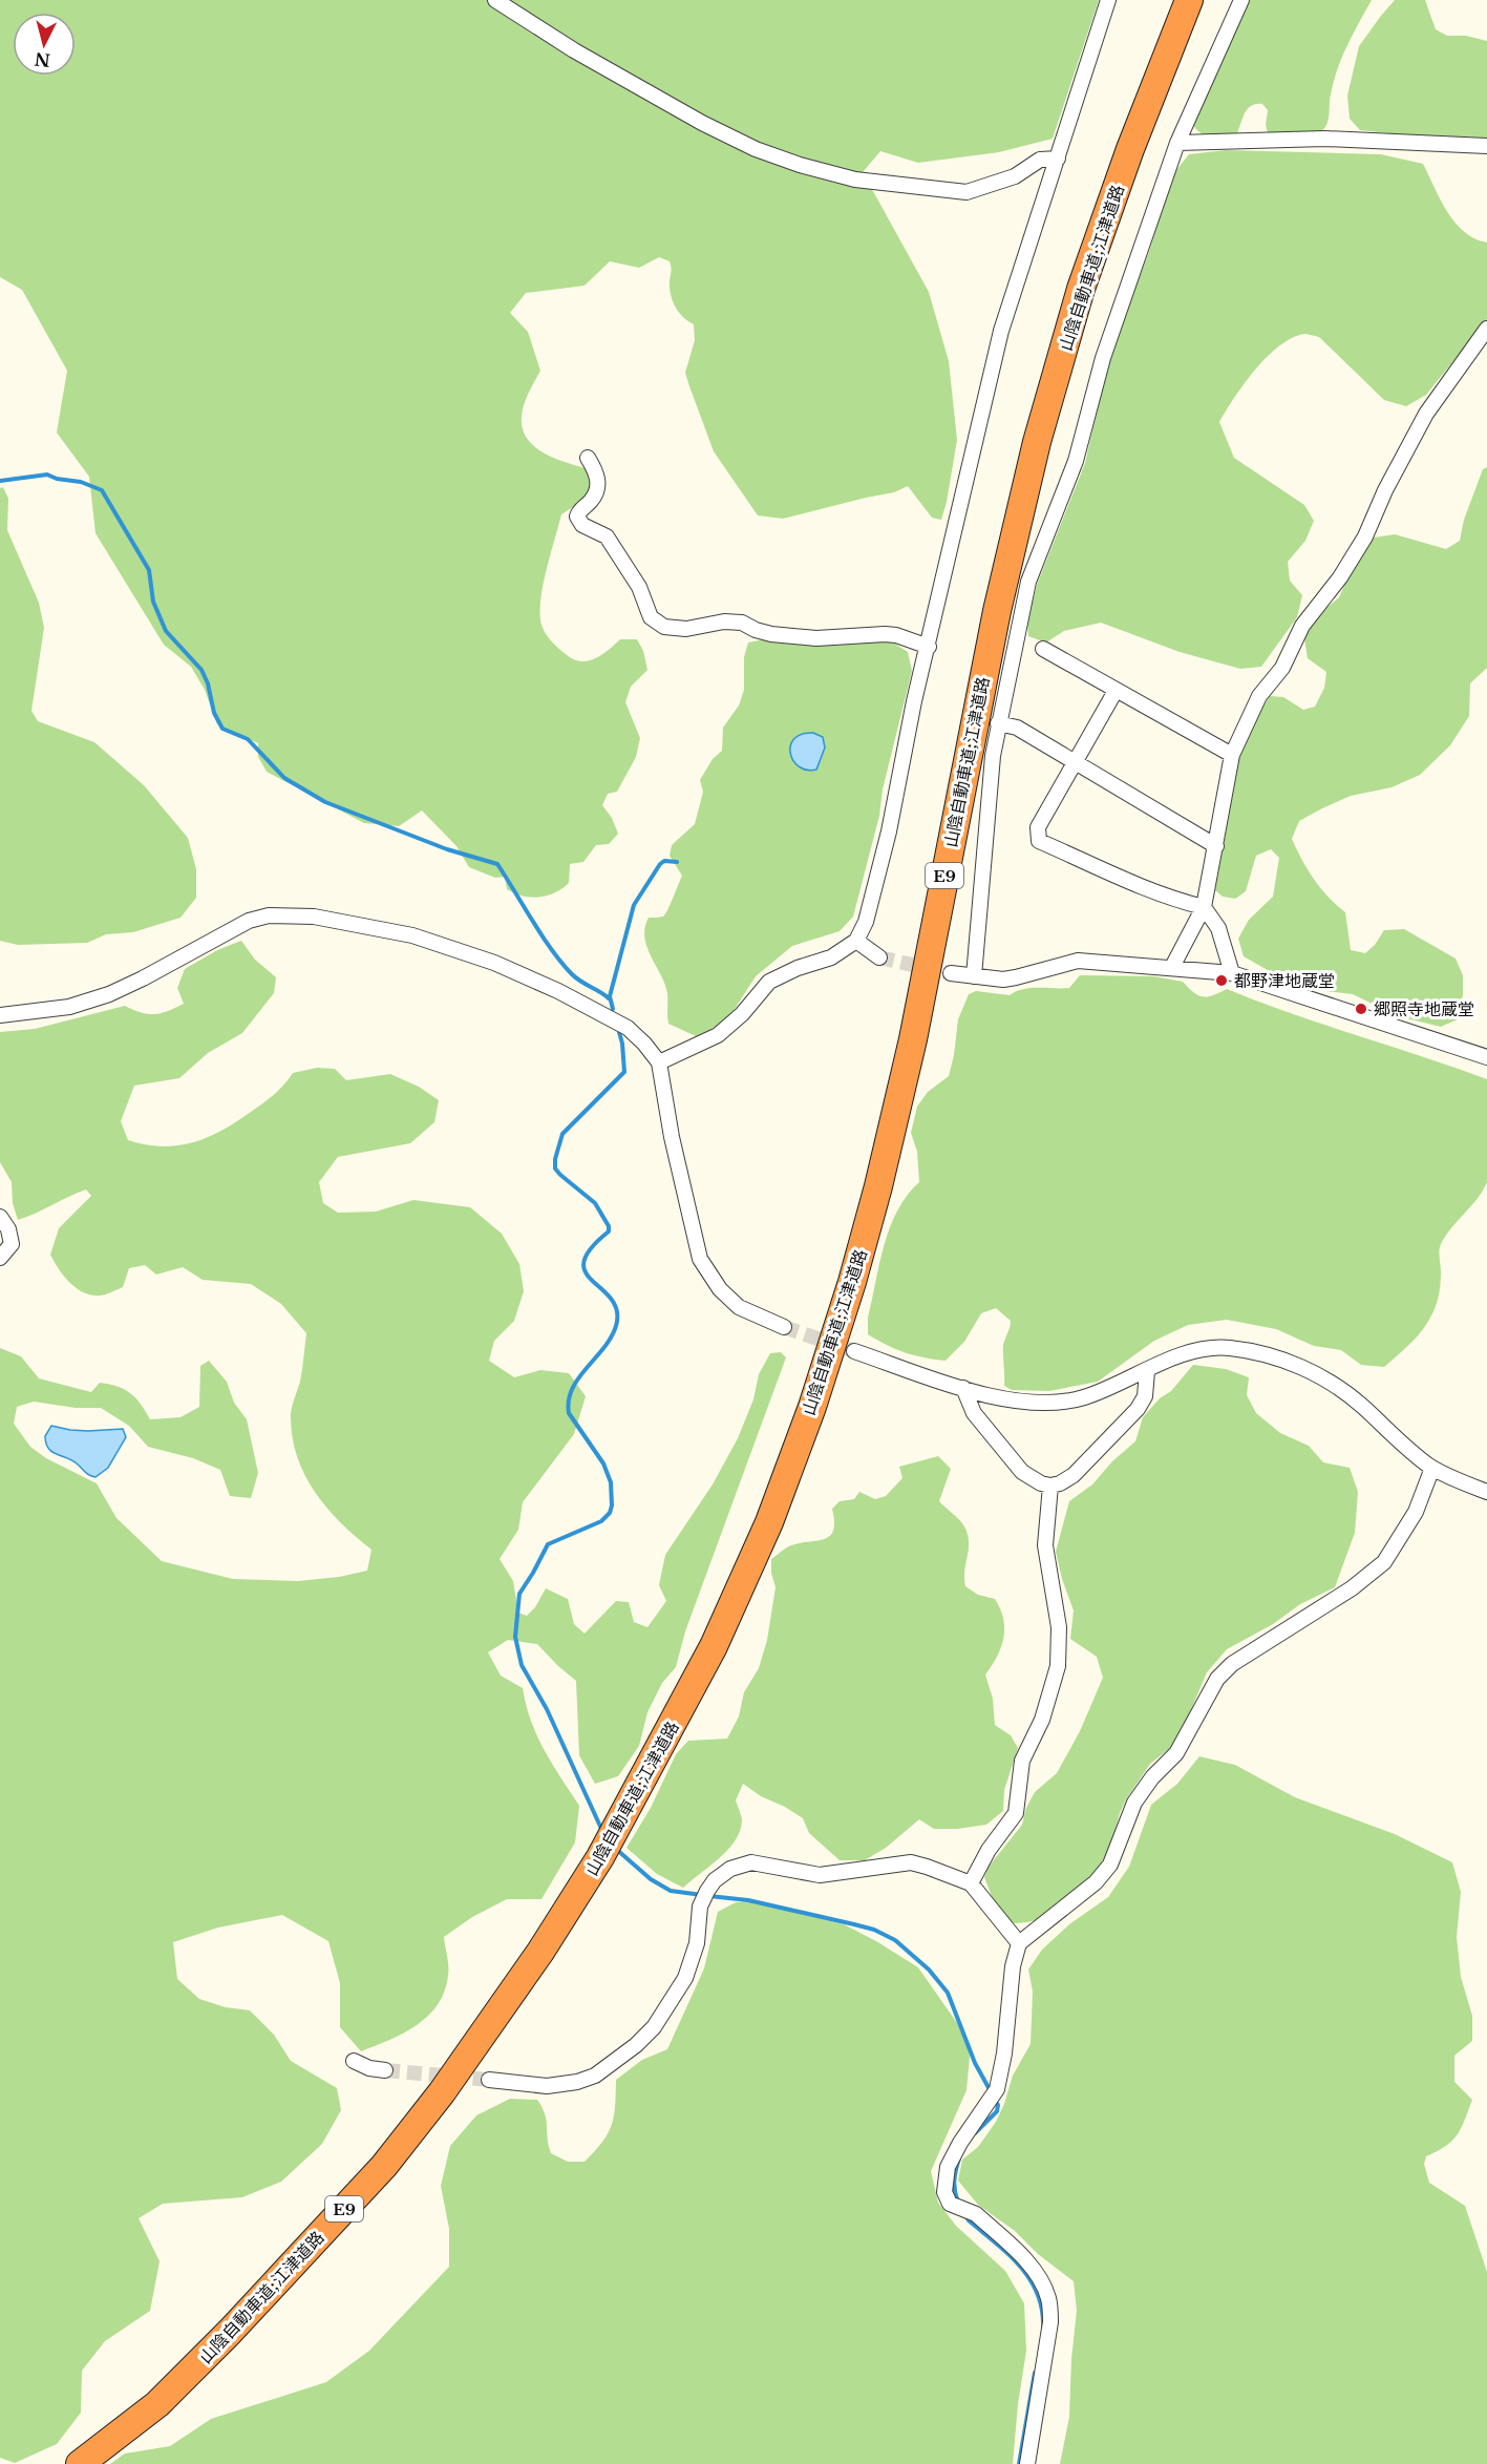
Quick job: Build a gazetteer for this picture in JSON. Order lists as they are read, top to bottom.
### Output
{
  "streets": {
    "highway": ["山陰自動車道;江津道路", "E9"]
  },
  "places": ["都野津地蔵堂", "郷照寺地蔵堂"],
  "north": "bottom"
}
